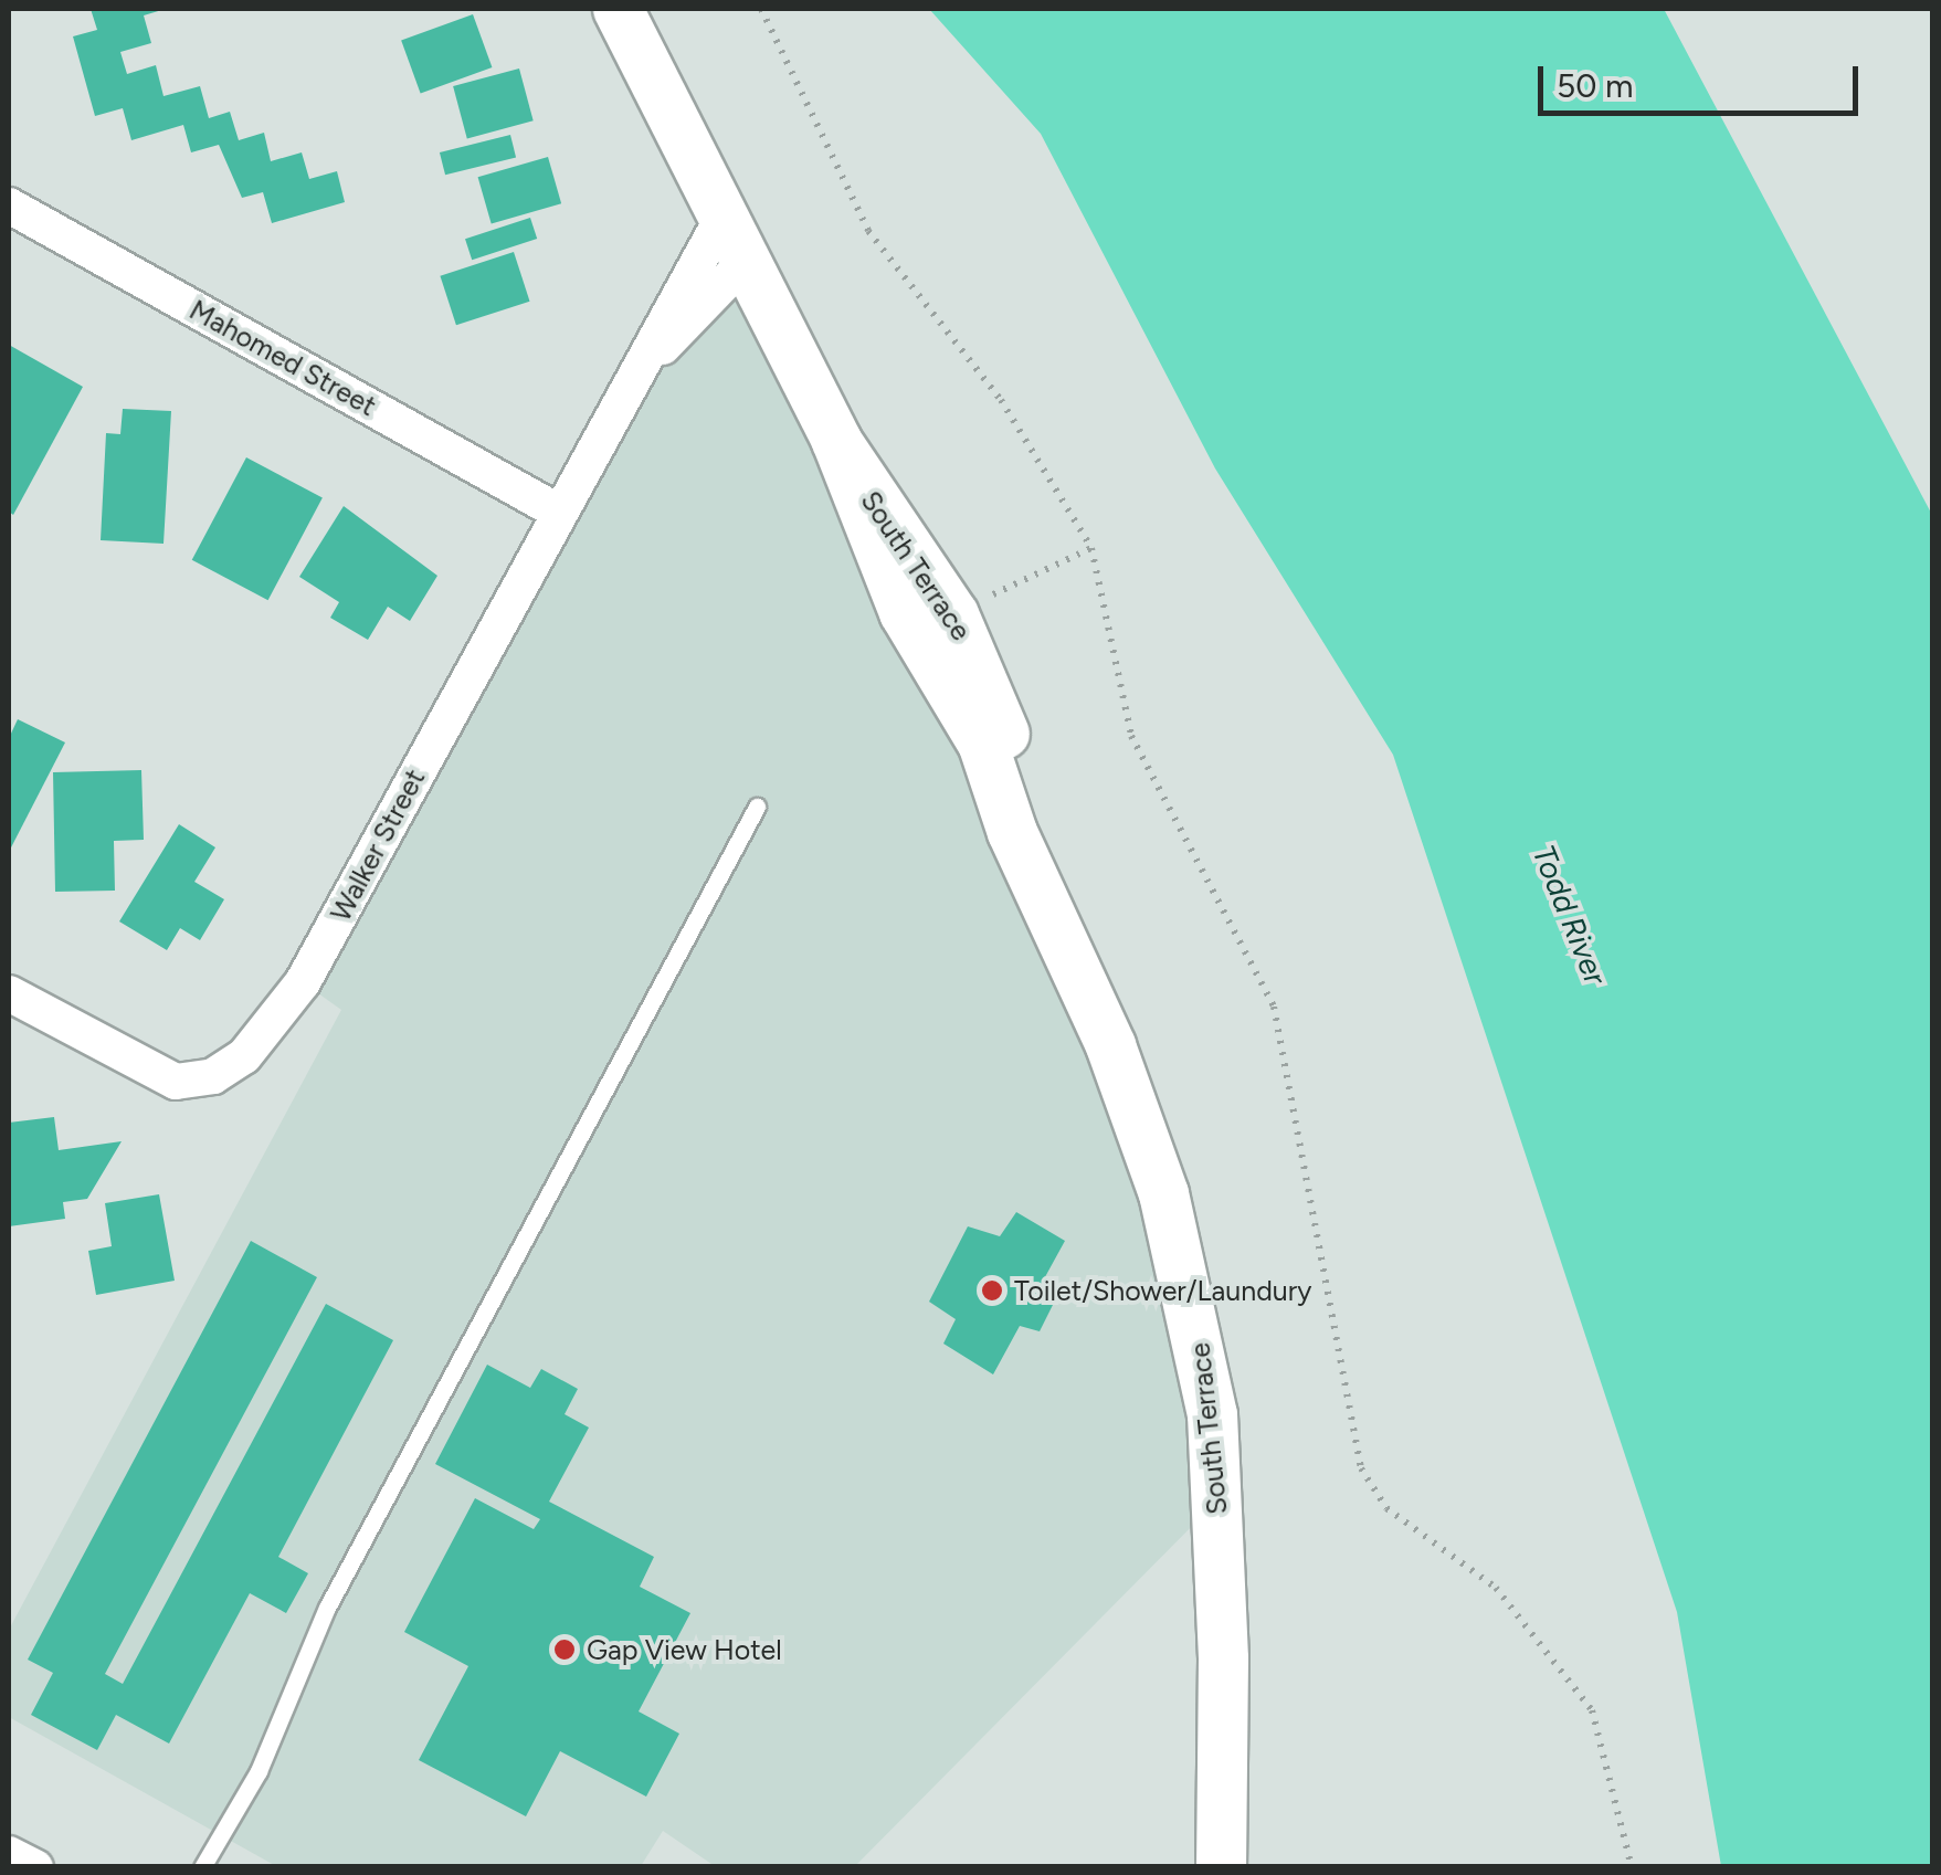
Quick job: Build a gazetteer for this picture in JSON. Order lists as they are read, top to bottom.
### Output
{
  "streets": {
    "street": ["Mahomed Street", "South Terrace", "Walker Street"]
  },
  "crossings": [
    ["Mahomed Street", "Walker Street"],
    ["South Terrace", "Walker Street"]
  ],
  "water": ["Todd River"],
  "places": ["Toilet/Shower/Laundury", "Gap View Hotel"],
  "scale_bar": "50 m"
}
